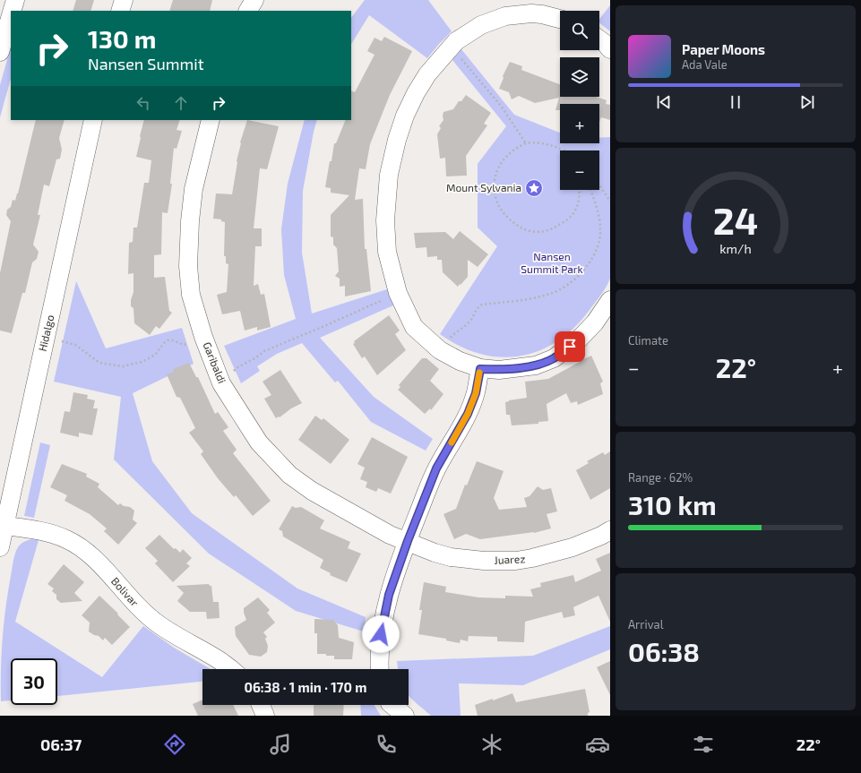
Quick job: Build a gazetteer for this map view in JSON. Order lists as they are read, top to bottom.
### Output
{
  "streets": {
    "street": [
      "Hidalgo",
      "Garibaldi",
      "Juarez",
      "Bolivar"
    ]
  },
  "crossings": [
    ["Hidalgo", "Bolivar"],
    ["Garibaldi", "Juarez"]
  ],
  "parks": ["Nansen Summit Park"],
  "places": {
    "place": ["Mount Sylvania"]
  },
  "page": {
    "map_buttons": ["+", "−"],
    "turn": ["130 m", "Nansen Summit"],
    "song": ["Paper Moons", "Ada Vale"],
    "tile": [
      "Climate",
      ["Range · 62%", "310 km"],
      ["Arrival", "06:38"]
    ],
    "heat": ["−", "22°", "+"],
    "limit": "30",
    "trip": "06:38 · 1 min · 170 m",
    "tabs": ["06:37", "22°"],
    "gauge": ["24", "km/h"]
  }
}
